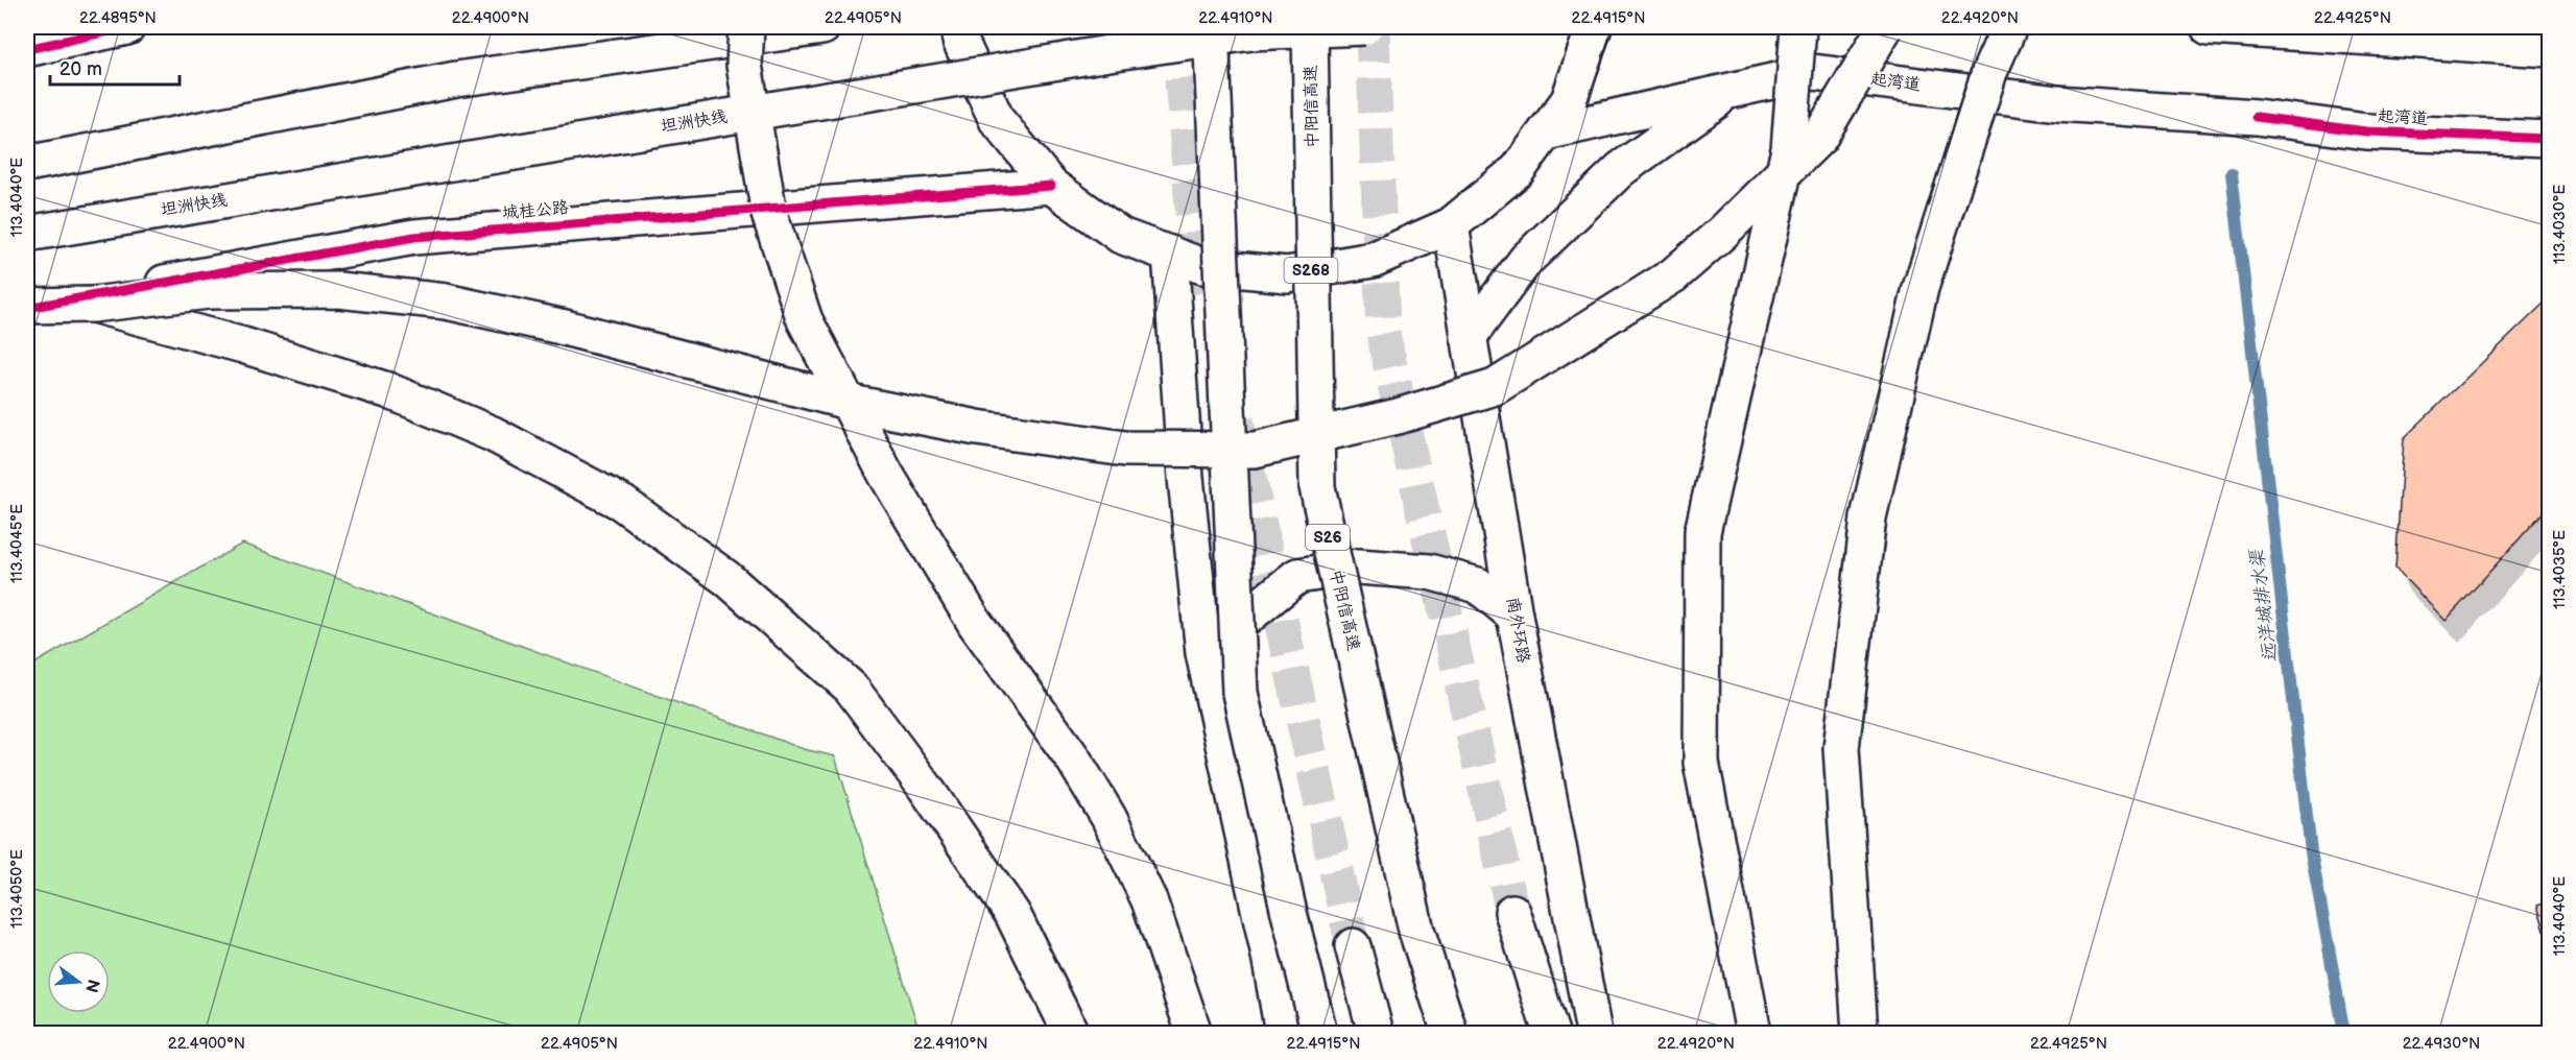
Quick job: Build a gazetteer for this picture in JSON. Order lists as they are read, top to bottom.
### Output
{
  "streets": {
    "main road": [
      "起湾道",
      "中阳信高速",
      "坦洲快线",
      "城桂公路",
      "S268",
      "S26",
      "南外环路"
    ]
  },
  "crossings": [
    ["起湾道", "S268"],
    ["城桂公路", "S268"],
    ["S268", "南外环路"]
  ],
  "water": ["远洋城排水渠"],
  "scale_bar": "20 m",
  "north": "right",
  "coordinates": [
    "22.4895°N",
    "22.4900°N",
    "22.4905°N",
    "22.4910°N",
    "22.4915°N",
    "22.4920°N",
    "22.4925°N",
    "113.4040°E",
    "113.4030°E",
    "113.4045°E",
    "113.4035°E",
    "113.4050°E",
    "22.4930°N"
  ]
}
